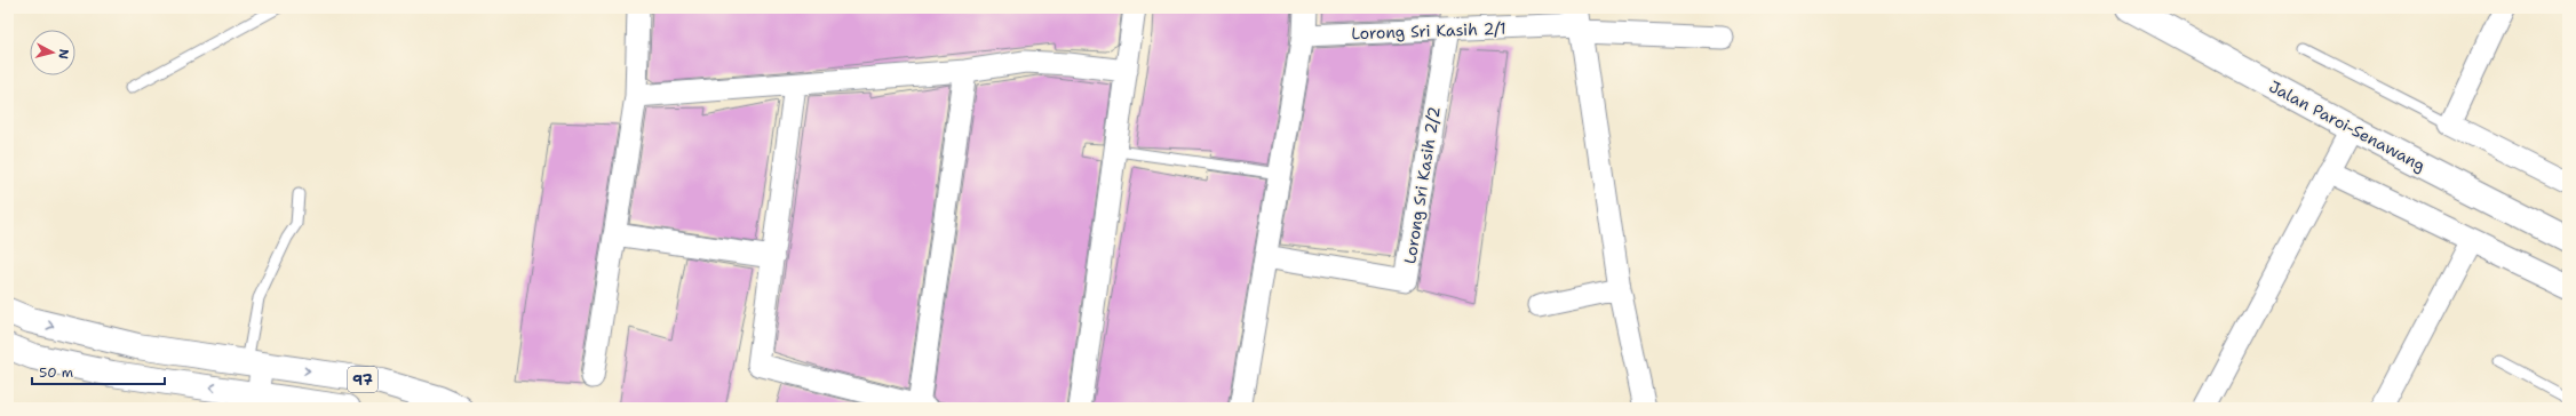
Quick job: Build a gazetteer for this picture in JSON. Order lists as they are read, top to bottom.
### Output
{
  "streets": {
    "main road": ["Jalan Paroi-Senawang", "97"],
    "street": ["Lorong Sri Kasih 2/1", "Lorong Sri Kasih 2/2"]
  },
  "crossings": [
    ["Lorong Sri Kasih 2/1", "Lorong Sri Kasih 2/2"]
  ],
  "scale_bar": "50 m",
  "north": "right"
}
